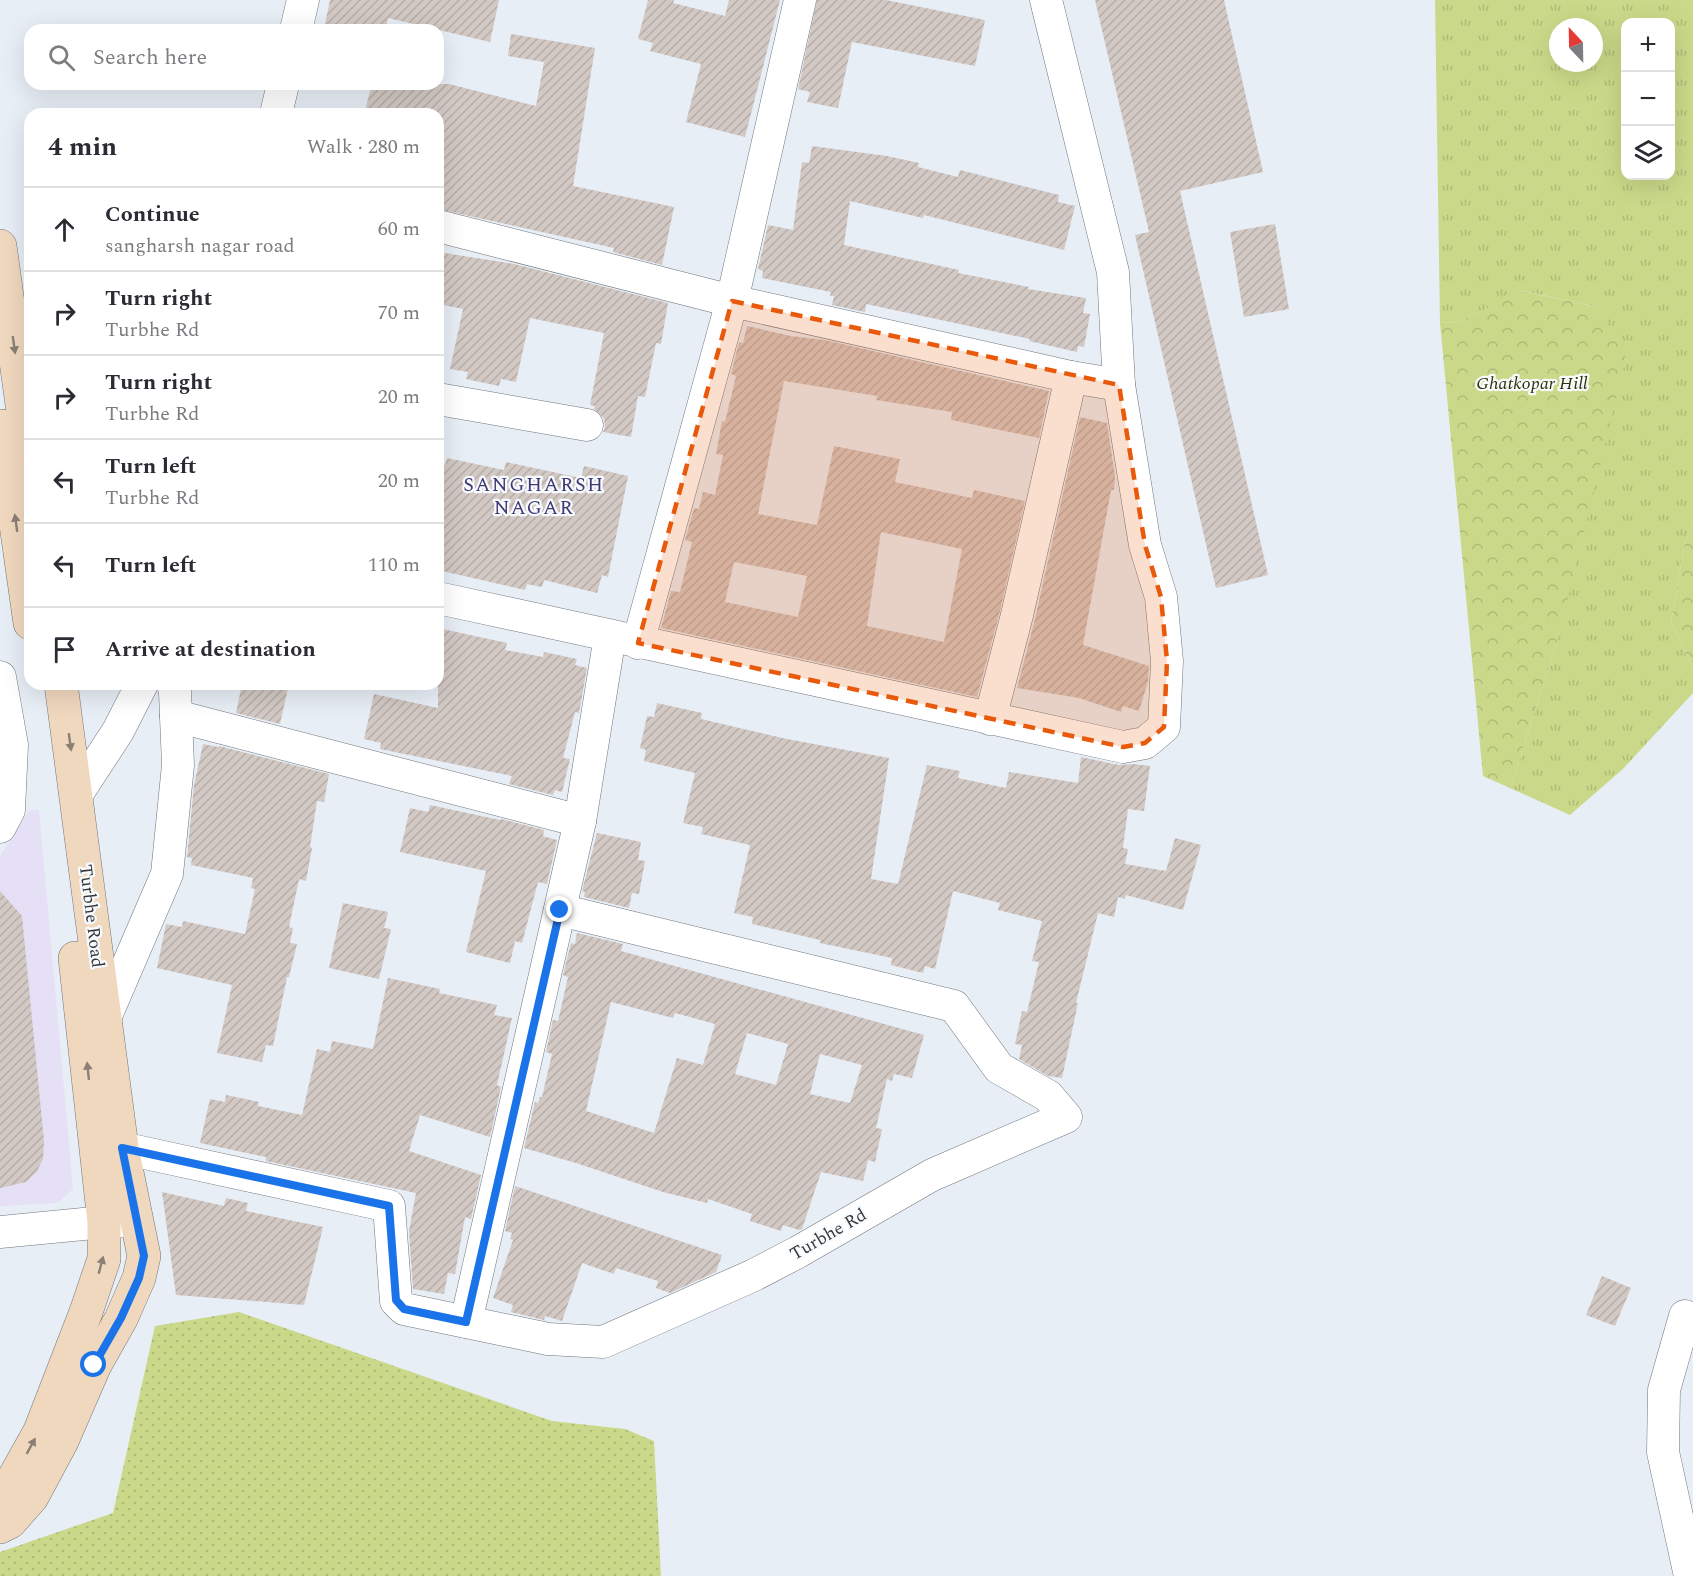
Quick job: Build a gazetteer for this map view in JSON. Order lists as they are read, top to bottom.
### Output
{
  "streets": {
    "street": ["Turbhe Road", "Turbhe Rd"]
  },
  "crossings": [
    ["Turbhe Road", "Turbhe Rd"]
  ],
  "districts": ["SANGHARSH NAGAR"],
  "parks": ["Ghatkopar Hill"],
  "north": "top",
  "page": {
    "map_buttons": ["+", "−"],
    "search": "Search here",
    "heading": ["4 min", "Walk · 280 m"],
    "list": [
      ["Continue", "sangharsh nagar road", "60 m"],
      ["Turn right", "Turbhe Rd", "70 m"],
      ["Turn right", "Turbhe Rd", "20 m"],
      ["Turn left", "Turbhe Rd", "20 m"],
      ["Turn left", "110 m"],
      "Arrive at destination"
    ]
  }
}
